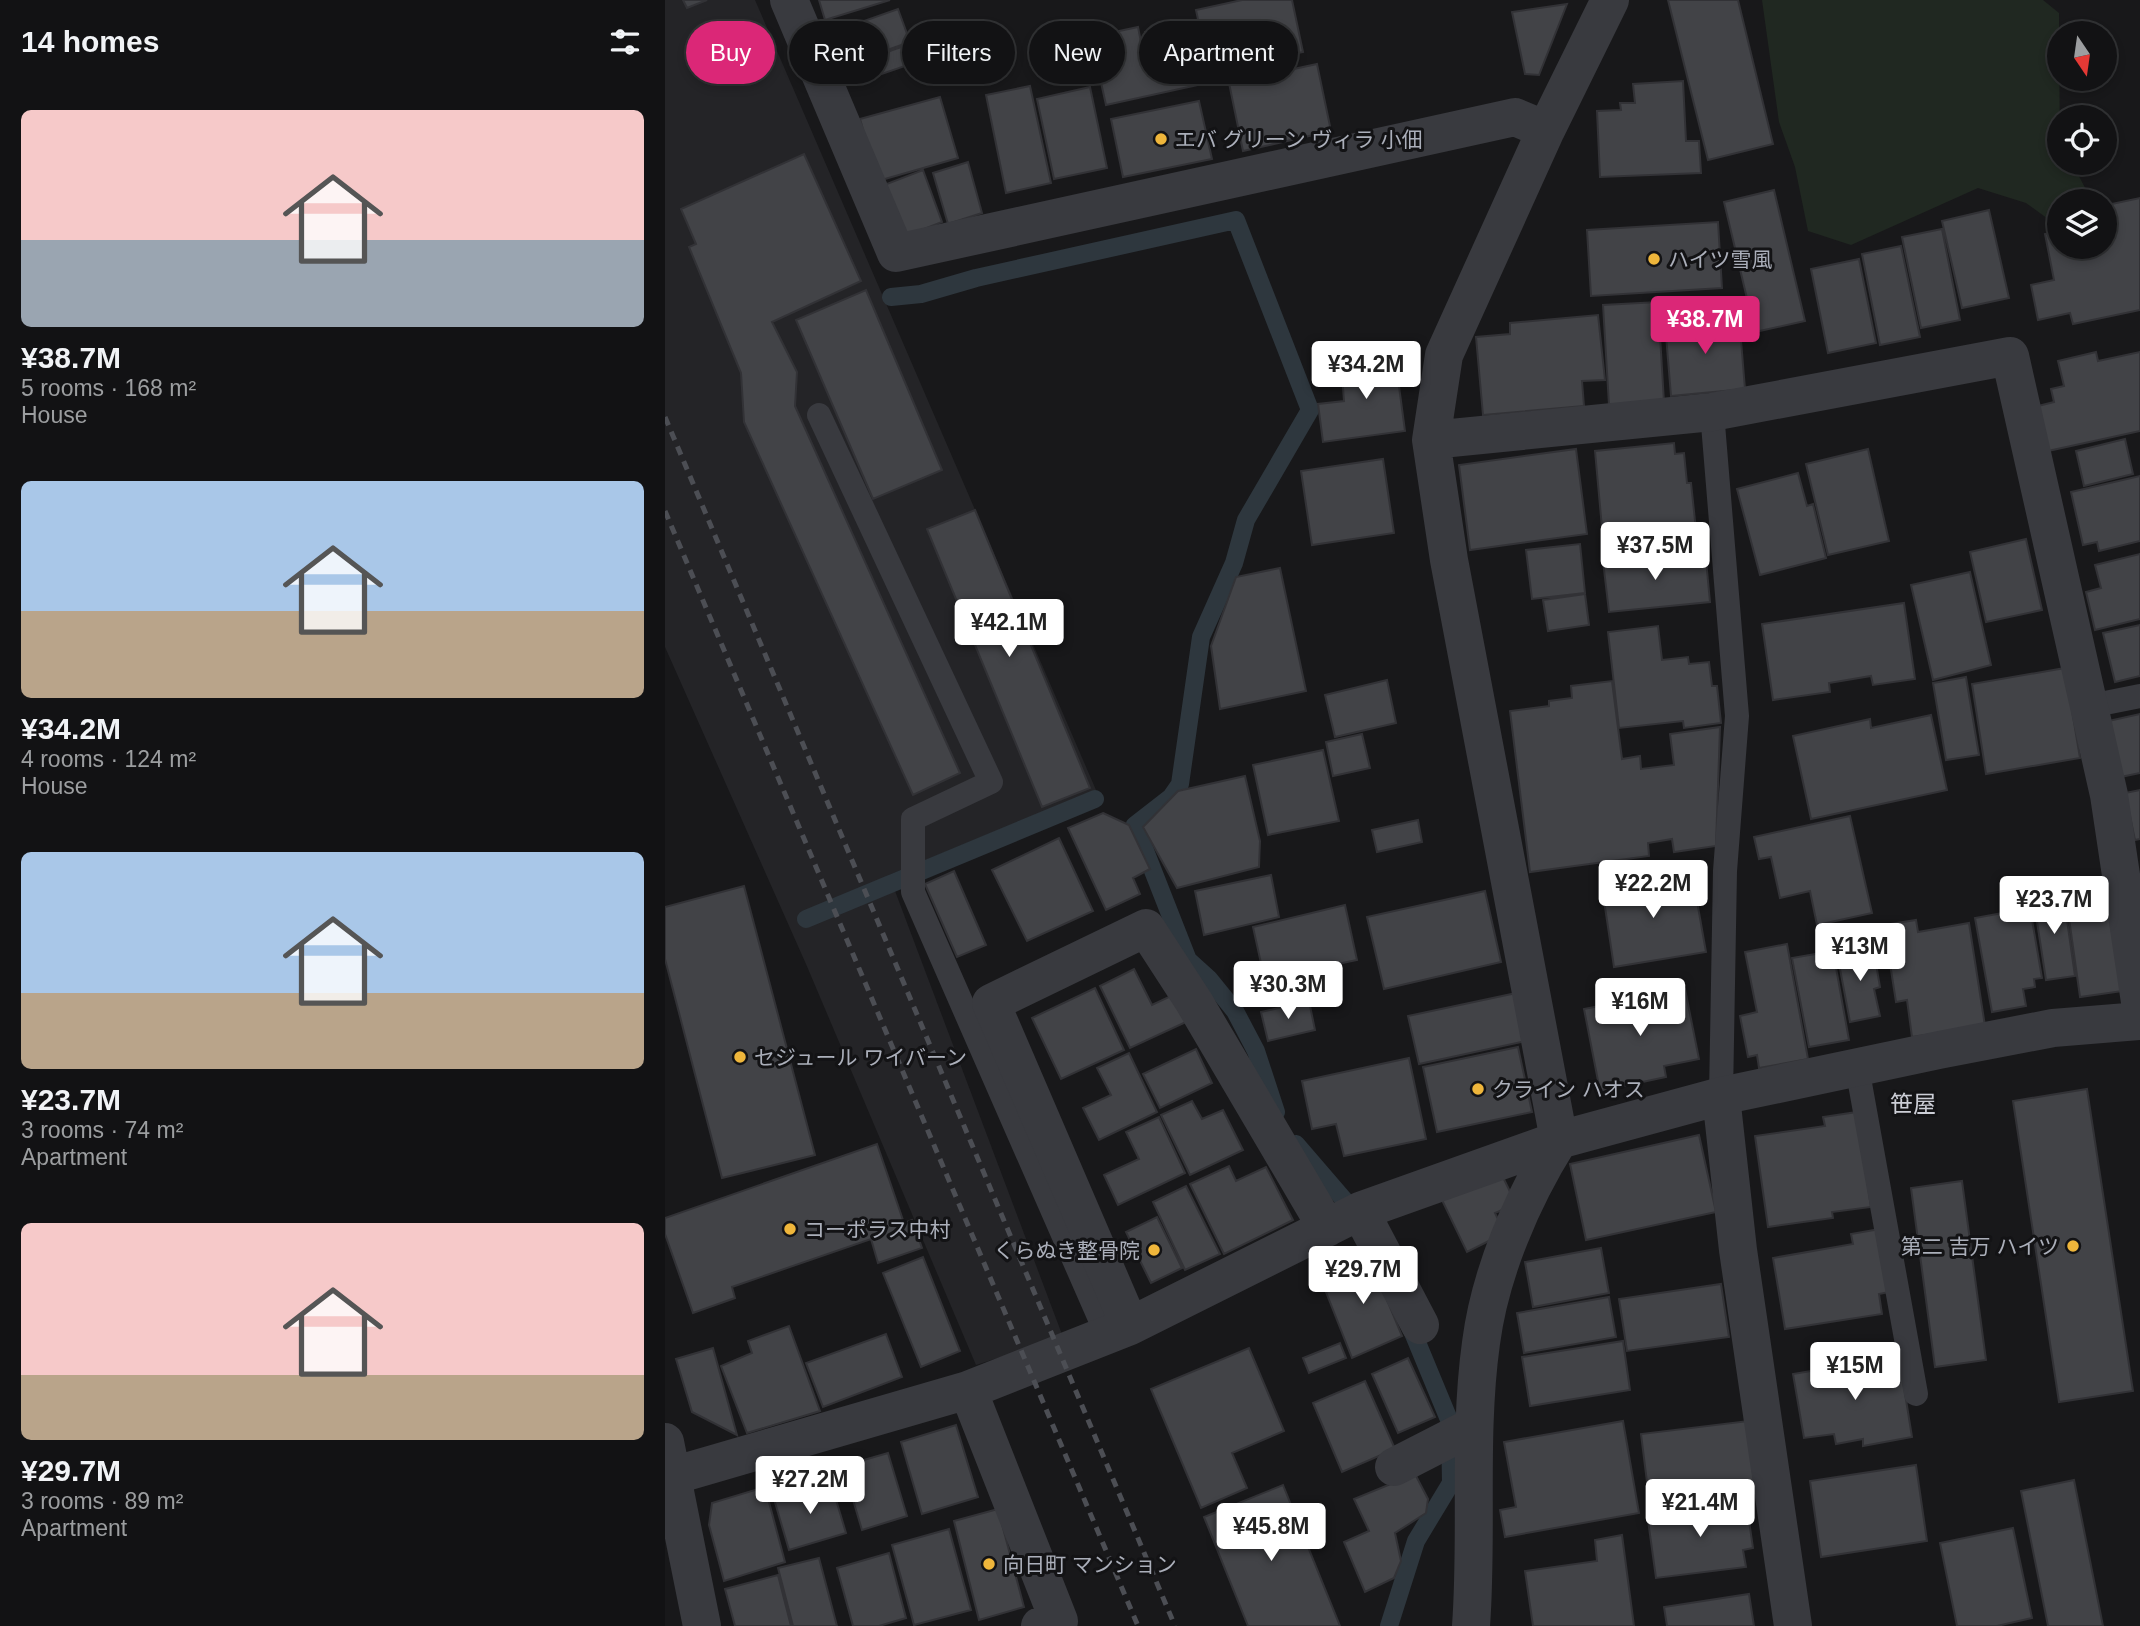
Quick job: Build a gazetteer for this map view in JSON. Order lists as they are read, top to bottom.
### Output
{
  "districts": ["笹屋"],
  "places": [
    "エバ グリーン ヴィラ 小佃",
    "ハイツ雪風",
    "セジュール ワイバーン",
    "クライン ハオス",
    "コーポラス中村",
    "第二 吉万 ハイツ",
    "くらぬき整骨院",
    "向日町 マンション"
  ],
  "north": "bottom",
  "page": {
    "heading": "14 homes",
    "chip": [
      "Buy",
      "Rent",
      "Filters",
      "New",
      "Apartment"
    ],
    "list": [
      {
        "name": "¥38.7M",
        "note": "5 rooms · 168 m² · House"
      },
      {
        "name": "¥34.2M",
        "note": "4 rooms · 124 m² · House"
      },
      {
        "name": "¥23.7M",
        "note": "3 rooms · 74 m² · Apartment"
      },
      {
        "name": "¥29.7M",
        "note": "3 rooms · 89 m² · Apartment"
      }
    ],
    "price": [
      "¥38.7M",
      "¥34.2M",
      "¥37.5M",
      "¥42.1M",
      "¥22.2M",
      "¥23.7M",
      "¥13M",
      "¥30.3M",
      "¥16M",
      "¥29.7M",
      "¥15M",
      "¥27.2M",
      "¥21.4M",
      "¥45.8M"
    ]
  }
}
